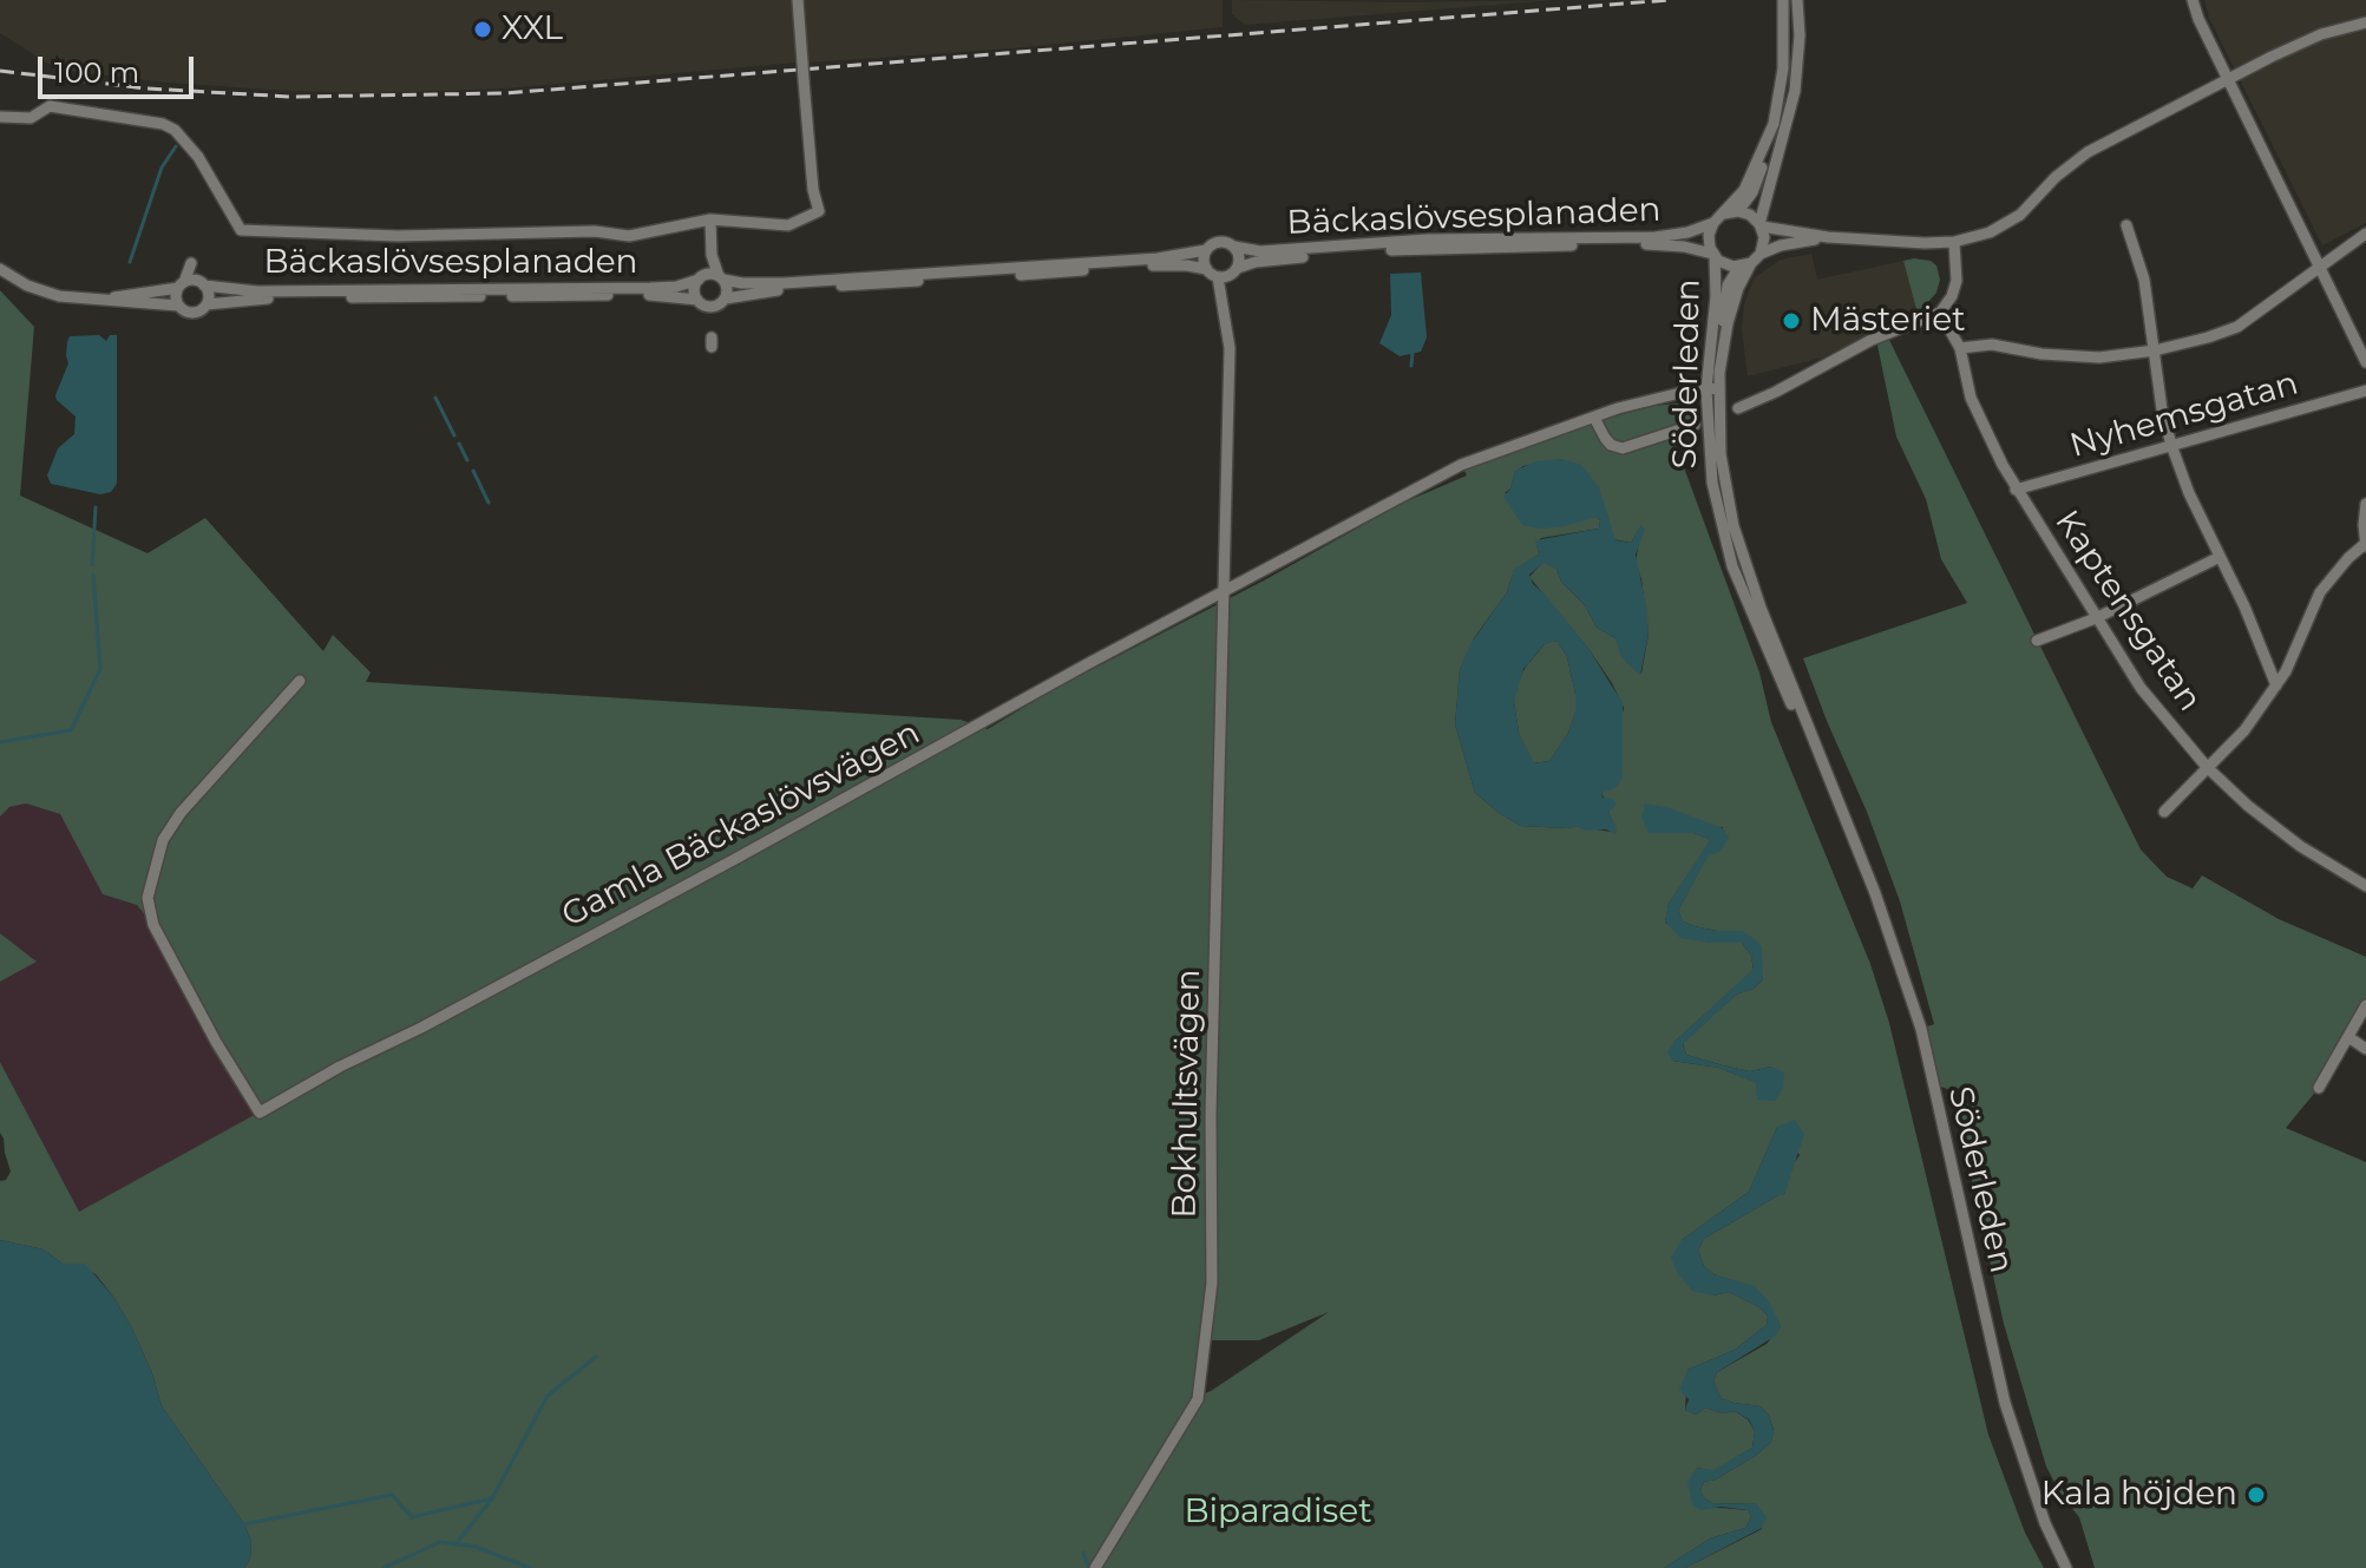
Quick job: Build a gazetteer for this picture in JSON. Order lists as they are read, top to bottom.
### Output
{
  "streets": {
    "street": [
      "Bäckaslövsesplanaden",
      "Söderleden",
      "Nyhemsgatan",
      "Kaptensgatan",
      "Gamla Bäckaslövsvägen",
      "Bokhultsvägen"
    ]
  },
  "crossings": [
    ["Bäckaslövsesplanaden", "Söderleden"],
    ["Bäckaslövsesplanaden", "Bokhultsvägen"],
    ["Söderleden", "Gamla Bäckaslövsvägen"],
    ["Nyhemsgatan", "Kaptensgatan"],
    ["Gamla Bäckaslövsvägen", "Bokhultsvägen"]
  ],
  "parks": ["Biparadiset"],
  "places": ["XXL", "Mästeriet", "Kala höjden"],
  "scale_bar": "100 m"
}
